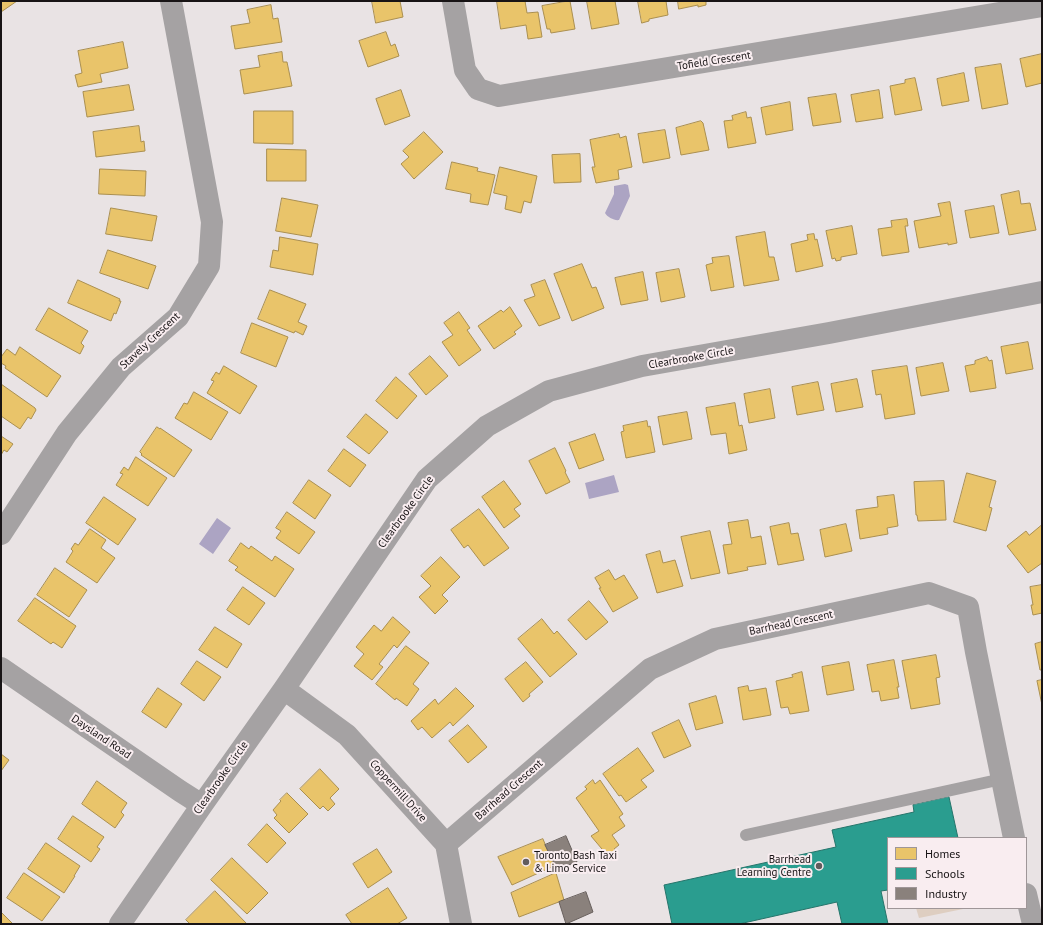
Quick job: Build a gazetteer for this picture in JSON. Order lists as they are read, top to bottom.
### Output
{
  "streets": {
    "street": [
      "Tofield Crescent",
      "Stavely Crescent",
      "Clearbrooke Circle",
      "Barrhead Crescent",
      "Daysland Road",
      "Coppermill Drive"
    ]
  },
  "crossings": [
    ["Clearbrooke Circle", "Daysland Road"],
    ["Clearbrooke Circle", "Coppermill Drive"],
    ["Barrhead Crescent", "Coppermill Drive"]
  ],
  "places": ["Toronto Bash Taxi & Limo Service", "Barrhead Learning Centre"],
  "legend": ["Homes", "Schools", "Industry"]
}
